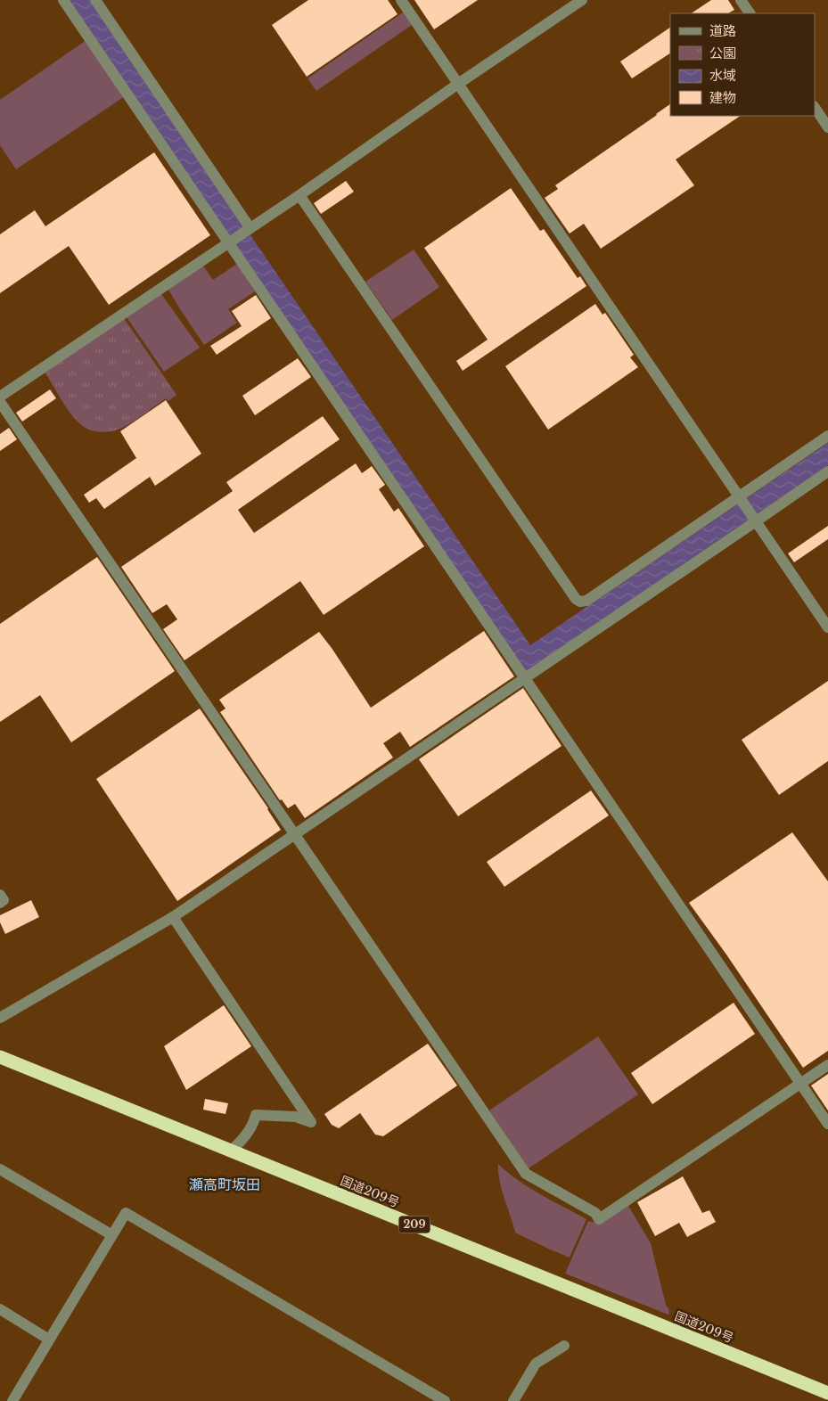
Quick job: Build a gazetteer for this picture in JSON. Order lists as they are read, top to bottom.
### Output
{
  "streets": {
    "highway": ["国道209号", "209"]
  },
  "districts": ["瀬高町坂田"],
  "legend": [
    "道路",
    "公園",
    "水域",
    "建物"
  ]
}
